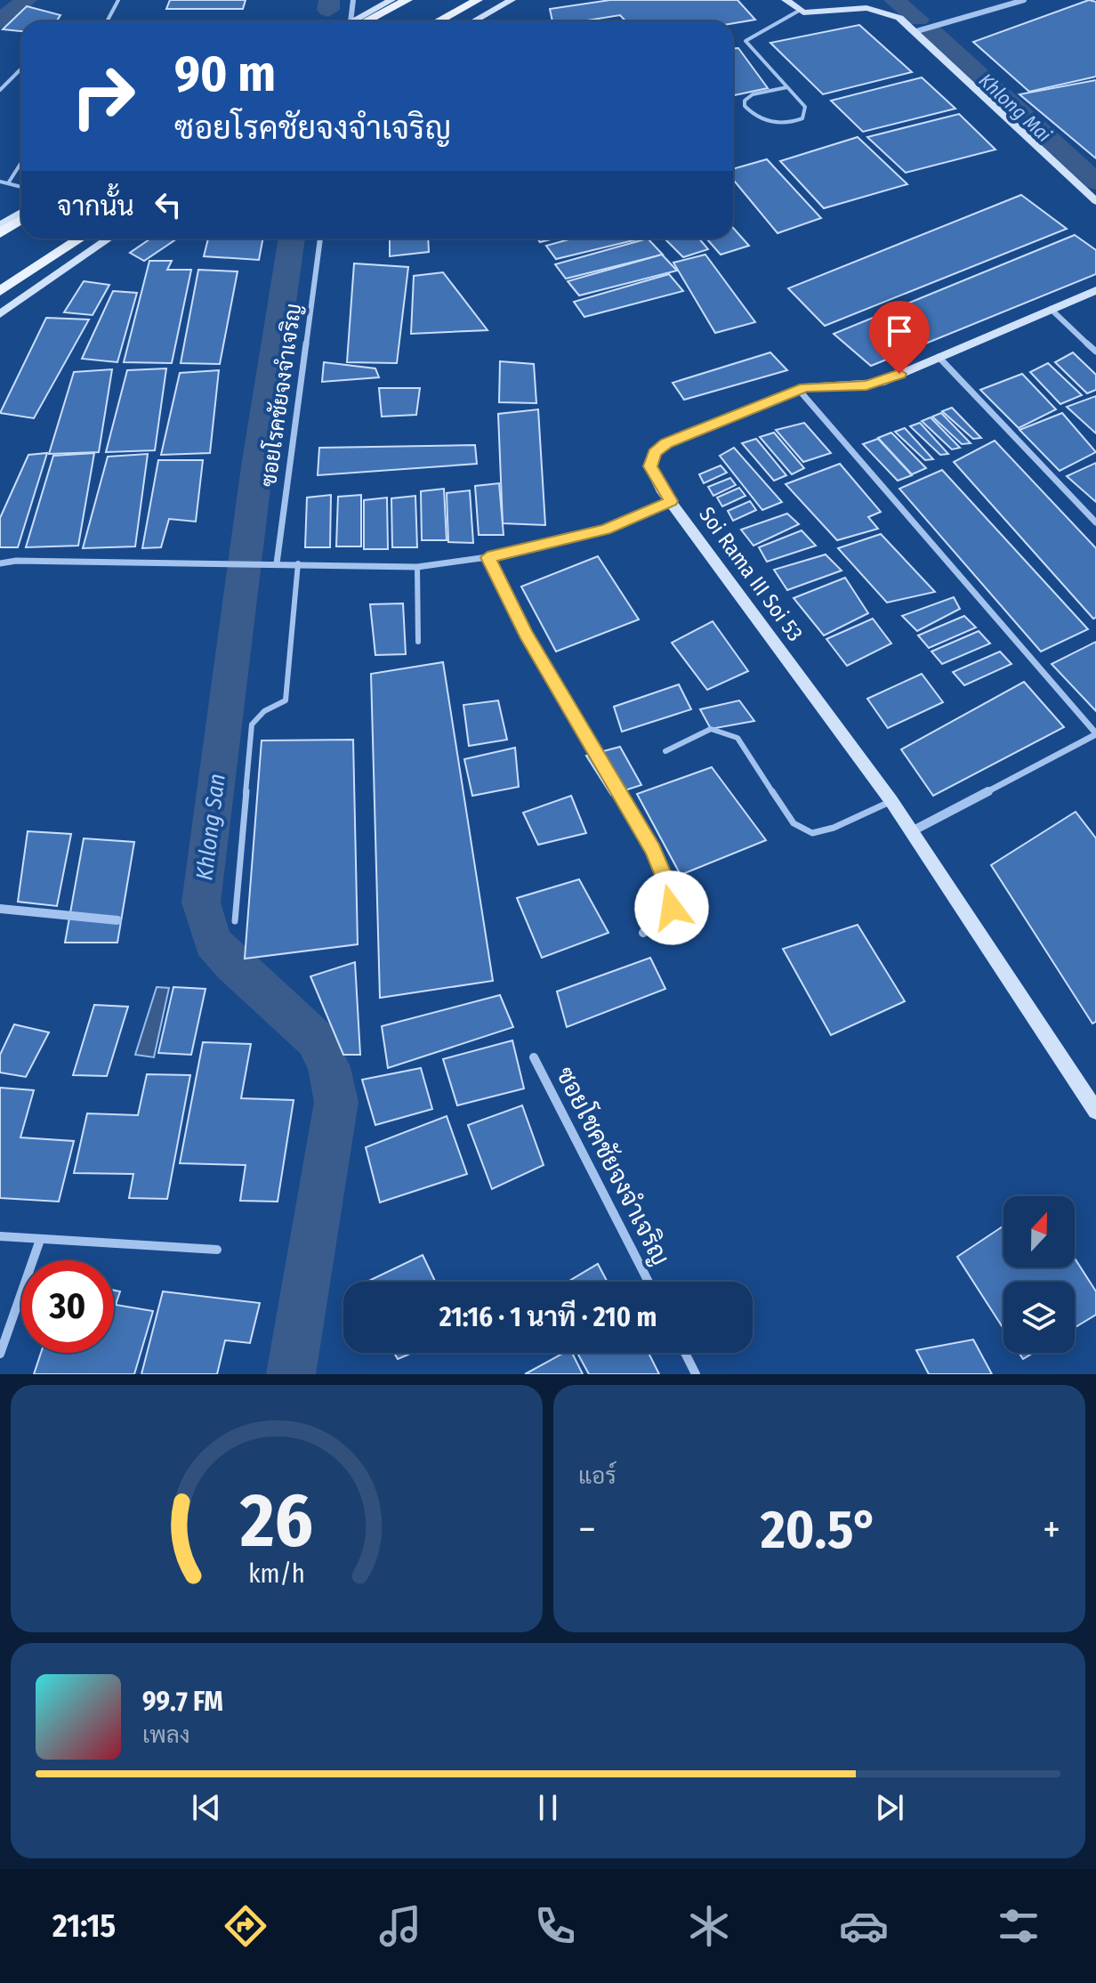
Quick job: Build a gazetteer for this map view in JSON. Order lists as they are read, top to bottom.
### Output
{
  "streets": {
    "street": ["ซอยโรคชัยจงจำเจริญ", "Soi Rama III Soi 53", "ซอยโชคชัยจงจำเจริญ"]
  },
  "water": ["Khlong Mai", "Khlong San"],
  "north": "top",
  "page": {
    "turn": ["90 m", "ซอยโรคชัยจงจำเจริญ"],
    "then": "จากนั้น",
    "limit": "30",
    "trip": "21:16 · 1 นาที · 210 m",
    "tile": "แอร์",
    "heat": ["−", "20.5°", "+"],
    "song": ["99.7 FM", "เพลง"],
    "tabs": "21:15",
    "gauge": ["26", "km/h"]
  }
}
